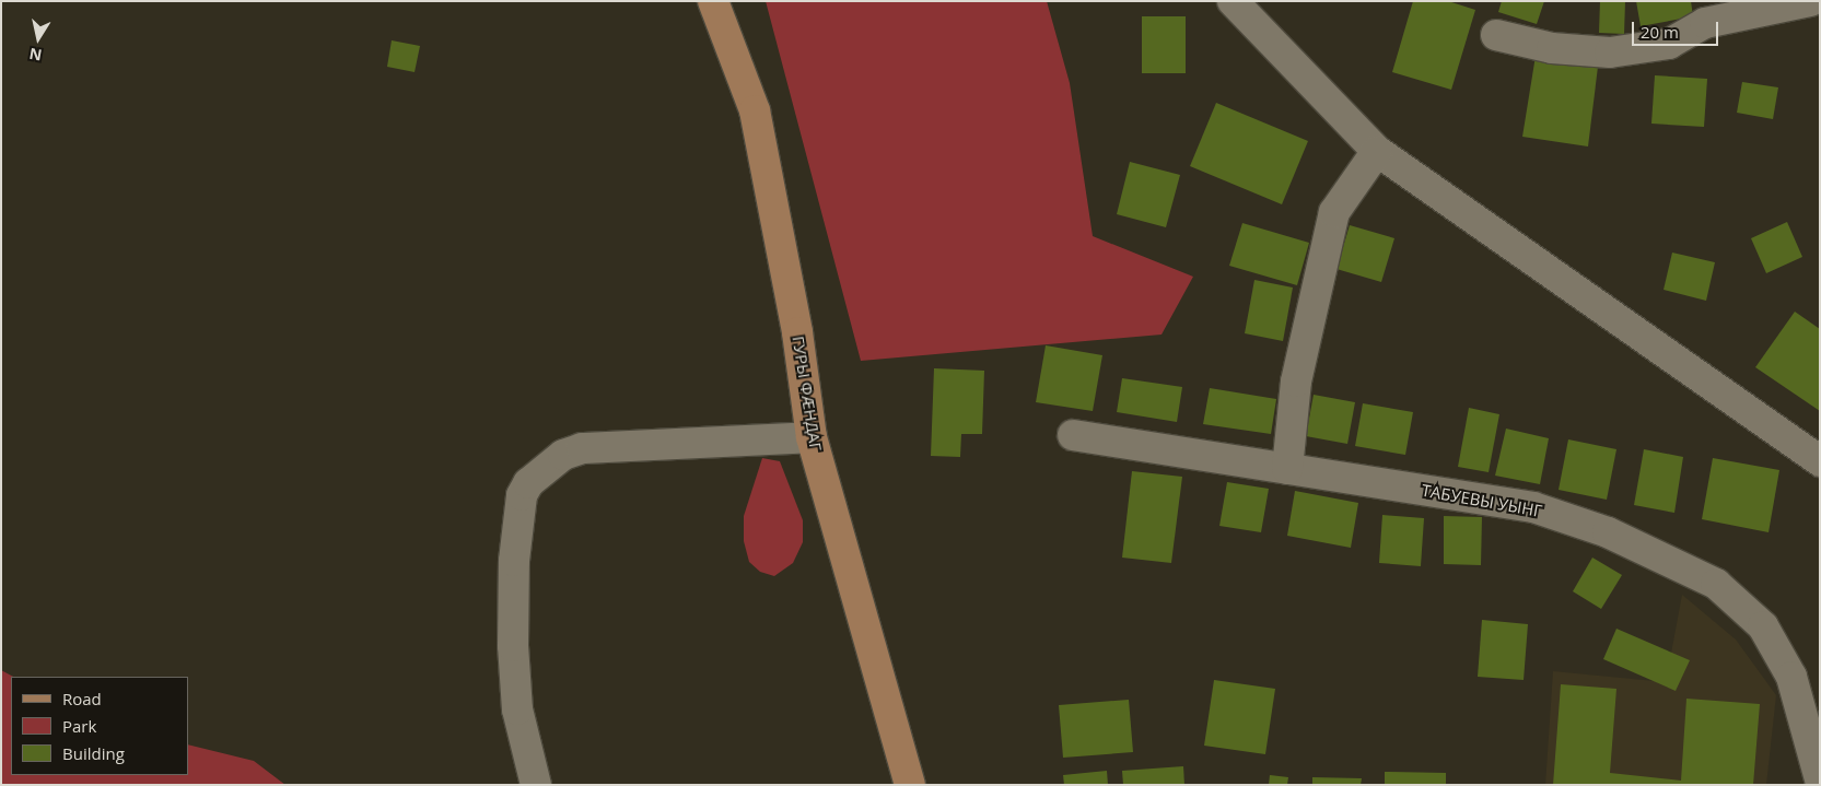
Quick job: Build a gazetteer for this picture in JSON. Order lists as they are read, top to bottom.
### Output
{
  "streets": {
    "main road": ["ГУРЫ ФӔНДАГ"],
    "street": ["ТАБУЕВЫ УЫНГ"]
  },
  "legend": ["Road", "Park", "Building"],
  "scale_bar": "20 m",
  "north": "bottom"
}
